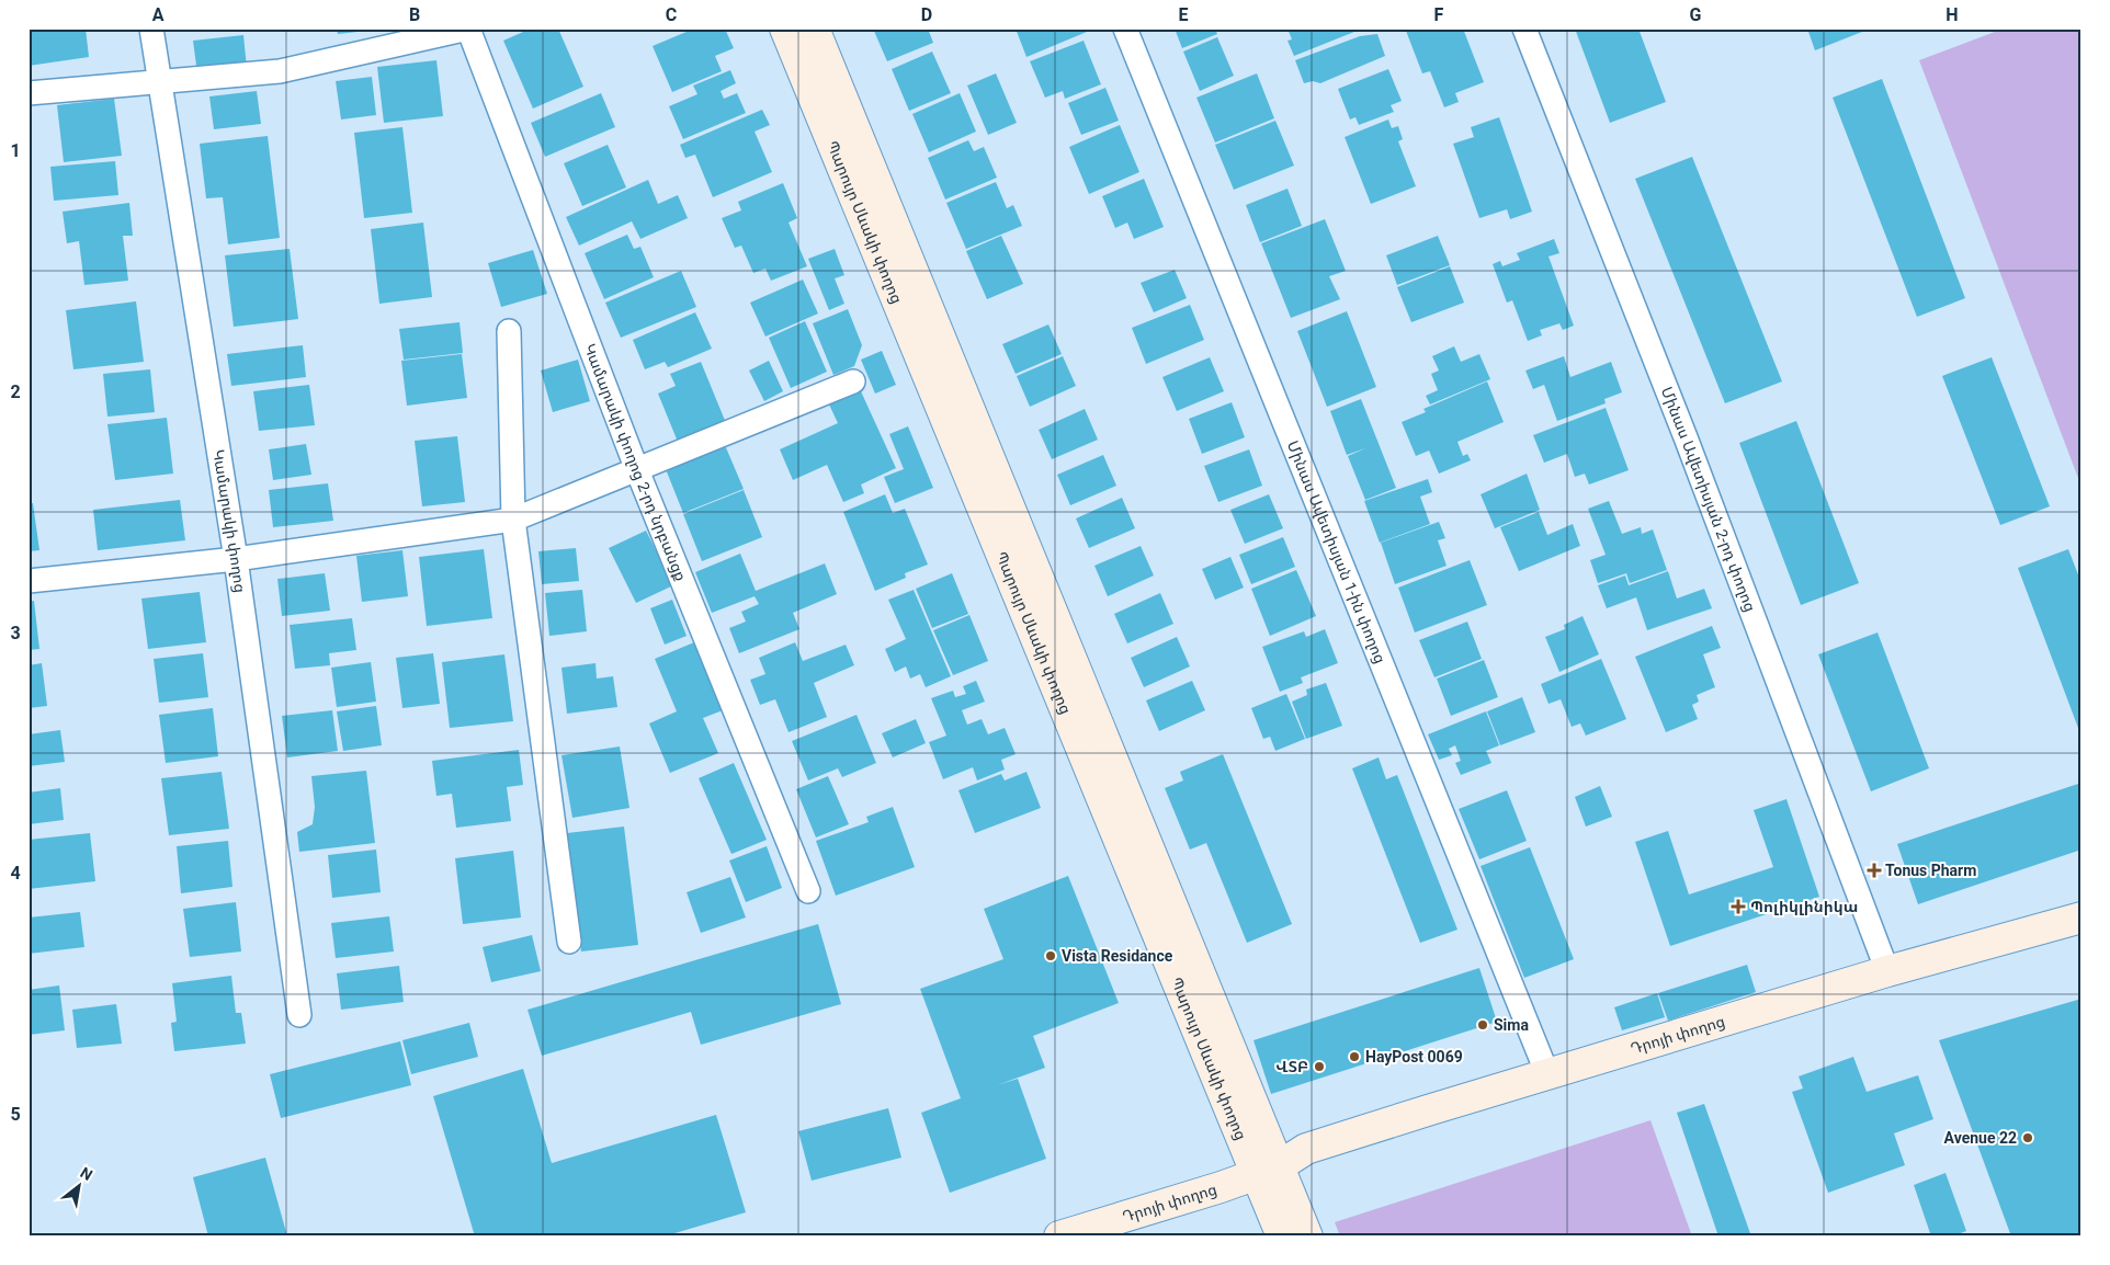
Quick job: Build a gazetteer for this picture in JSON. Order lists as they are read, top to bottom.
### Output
{
  "streets": {
    "street": [
      "Պարույր Սևակի փողոց",
      "Կամարակի փողոց 2-րդ նրբանցք",
      "Մինաս Ավետիսյան 2-րդ փողոց",
      "Կամարակի փողոց",
      "Մինաս Ավետիսյան 1-ին փողոց",
      "Դրոյի փողոց"
    ]
  },
  "crossings": [
    ["Պարույր Սևակի փողոց", "Դրոյի փողոց"],
    ["Մինաս Ավետիսյան 2-րդ փողոց", "Դրոյի փողոց"],
    ["Մինաս Ավետիսյան 1-ին փողոց", "Դրոյի փողոց"]
  ],
  "places": {
    "health": ["Tonus Pharm", "Պոլիկլինիկա"],
    "other": [
      "Vista Residance",
      "Sima",
      "HayPost 0069",
      "ՎՏԲ",
      "Avenue 22"
    ]
  },
  "north": "top right",
  "grid": {
    "columns": [
      "A",
      "B",
      "C",
      "D",
      "E",
      "F",
      "G",
      "H"
    ],
    "rows": [
      "1",
      "2",
      "3",
      "4",
      "5"
    ]
  }
}
